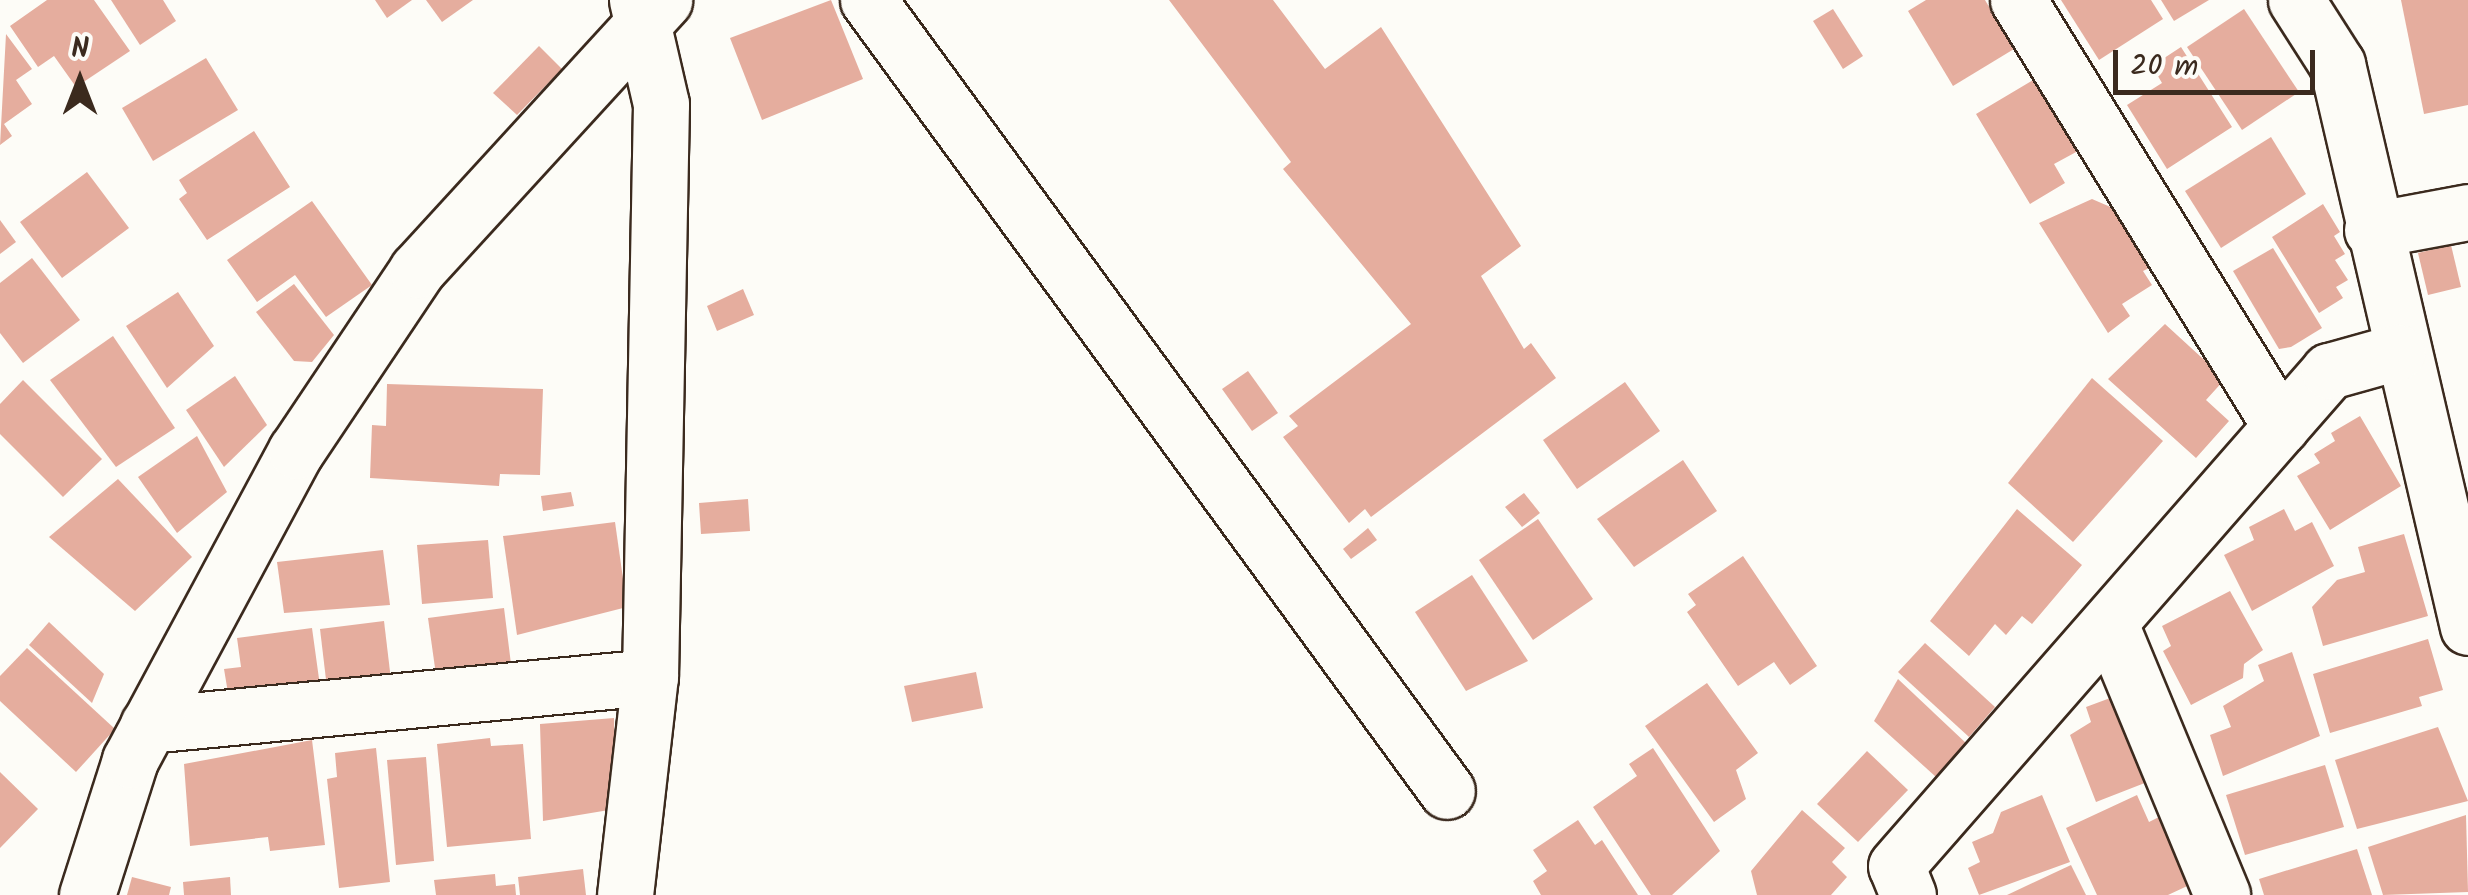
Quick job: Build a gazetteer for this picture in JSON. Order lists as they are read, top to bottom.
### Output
{
  "scale_bar": "20 m",
  "north": "top"
}
